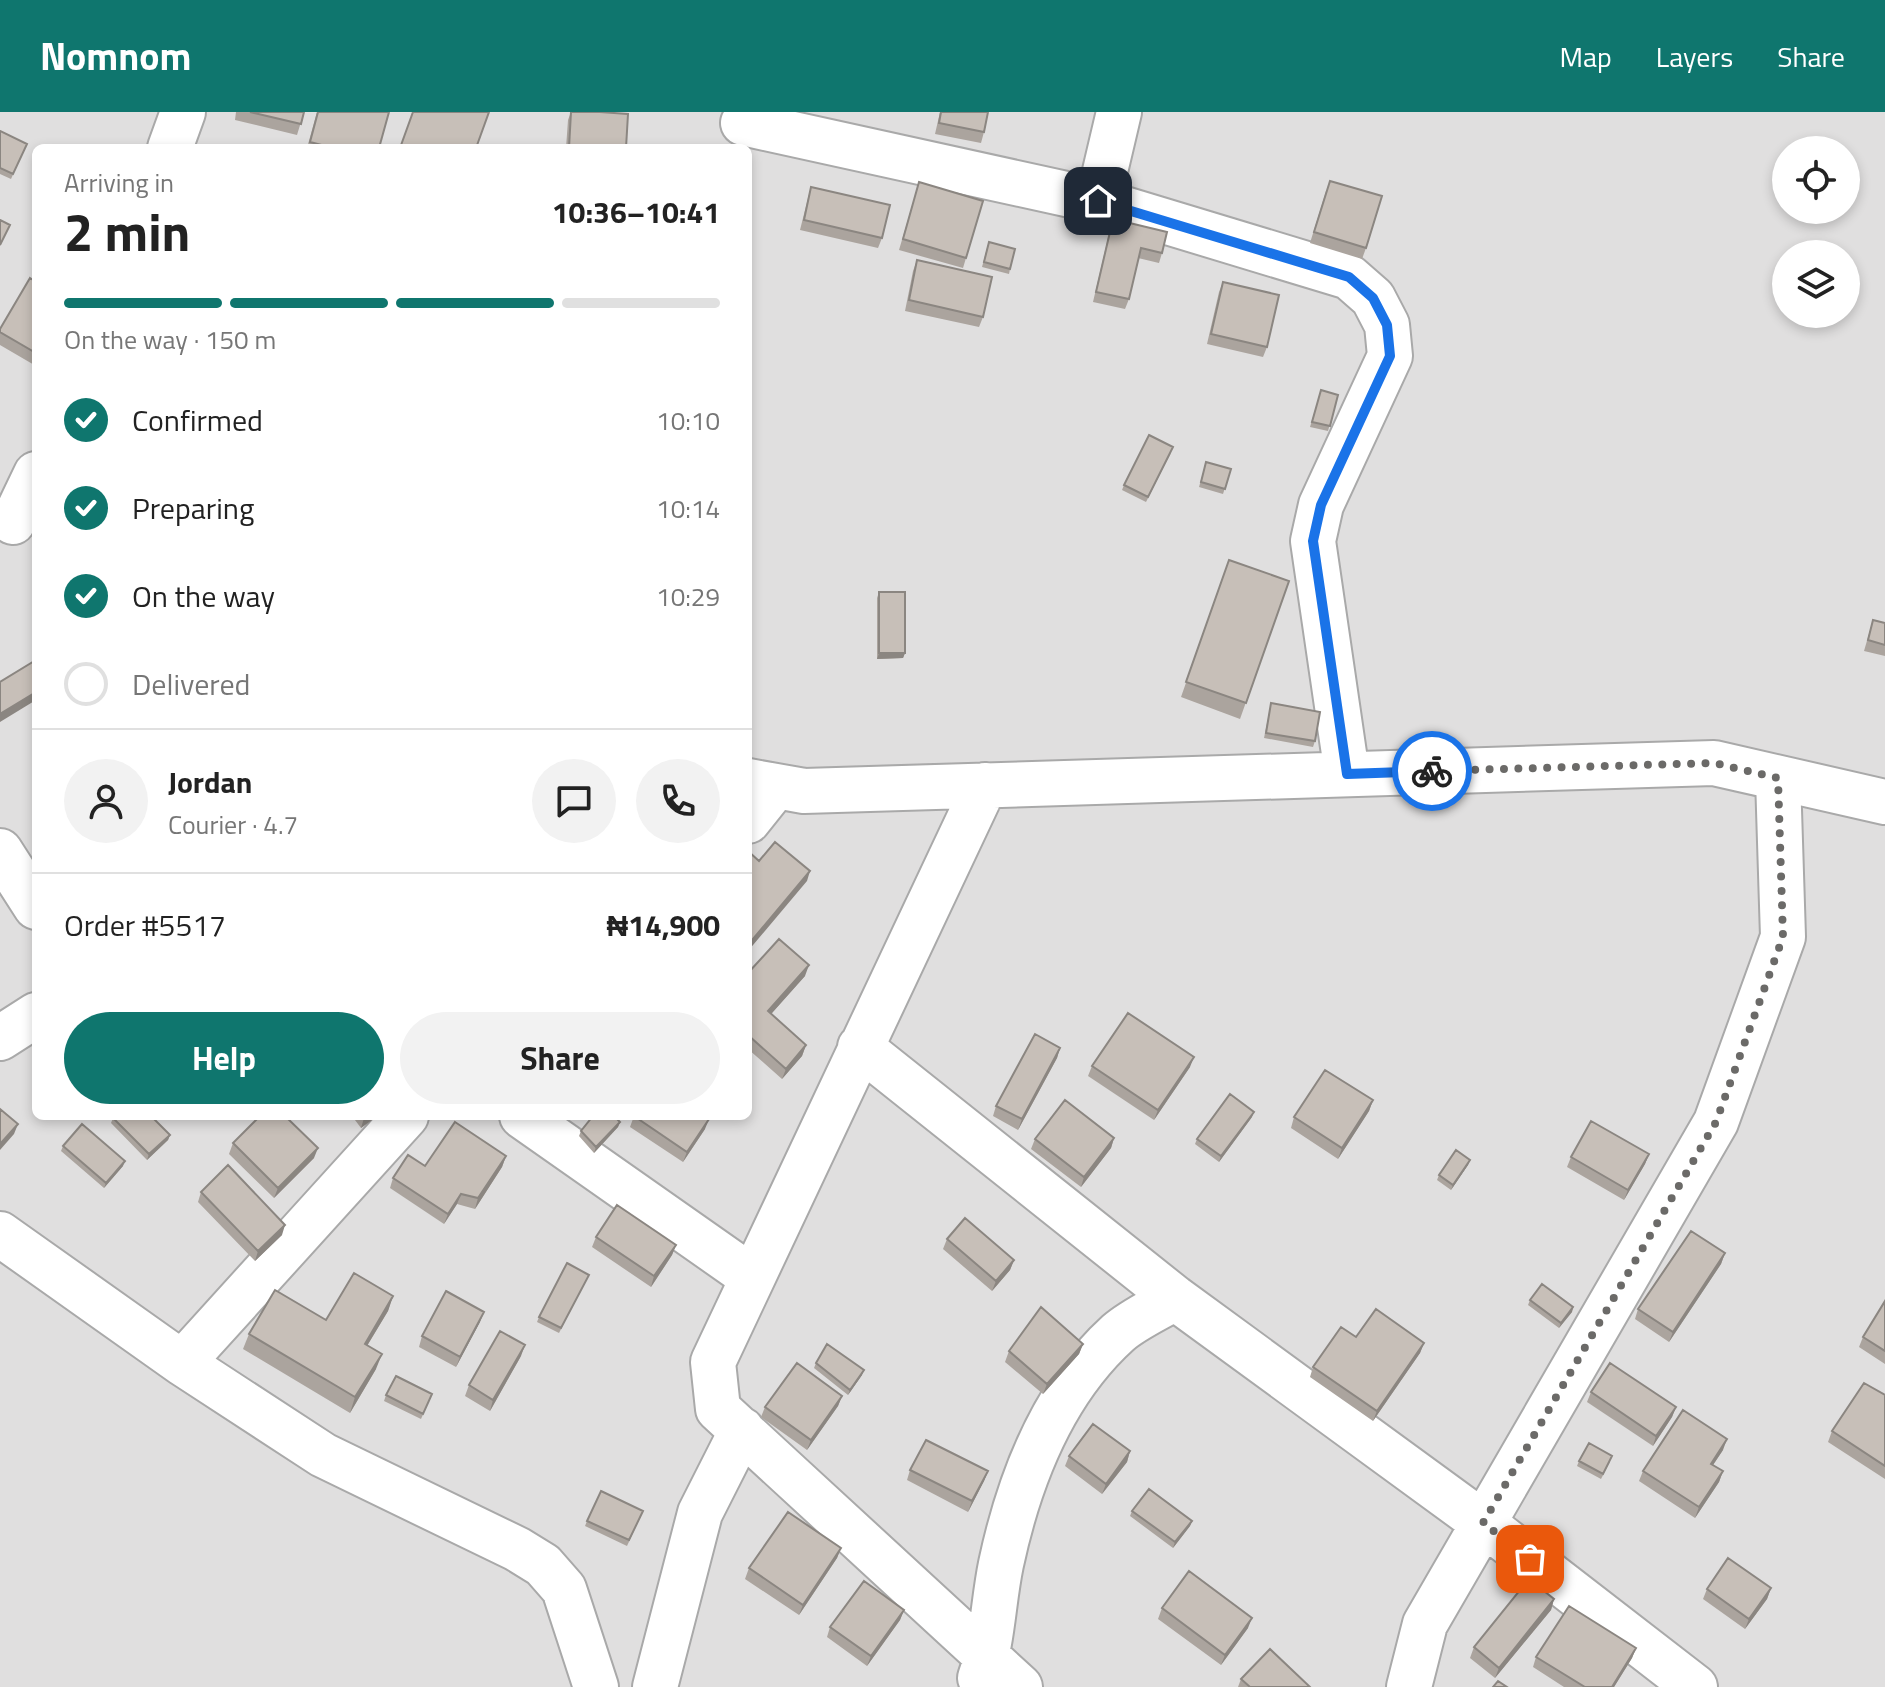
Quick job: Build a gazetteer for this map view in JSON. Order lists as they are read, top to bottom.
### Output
{
  "page": {
    "header": "Nomnom",
    "nav": ["Map", "Layers", "Share"],
    "heading": ["2 min", "Arriving in", "10:36–10:41"],
    "panel": [
      "Jordan",
      "Courier · 4.7",
      "Order #5517",
      "₦14,900"
    ],
    "bar": "On the way · 150 m",
    "list": [
      ["Confirmed", "10:10"],
      ["Preparing", "10:14"],
      ["On the way", "10:29"],
      "Delivered"
    ],
    "buttons": ["Help", "Share"]
  }
}
